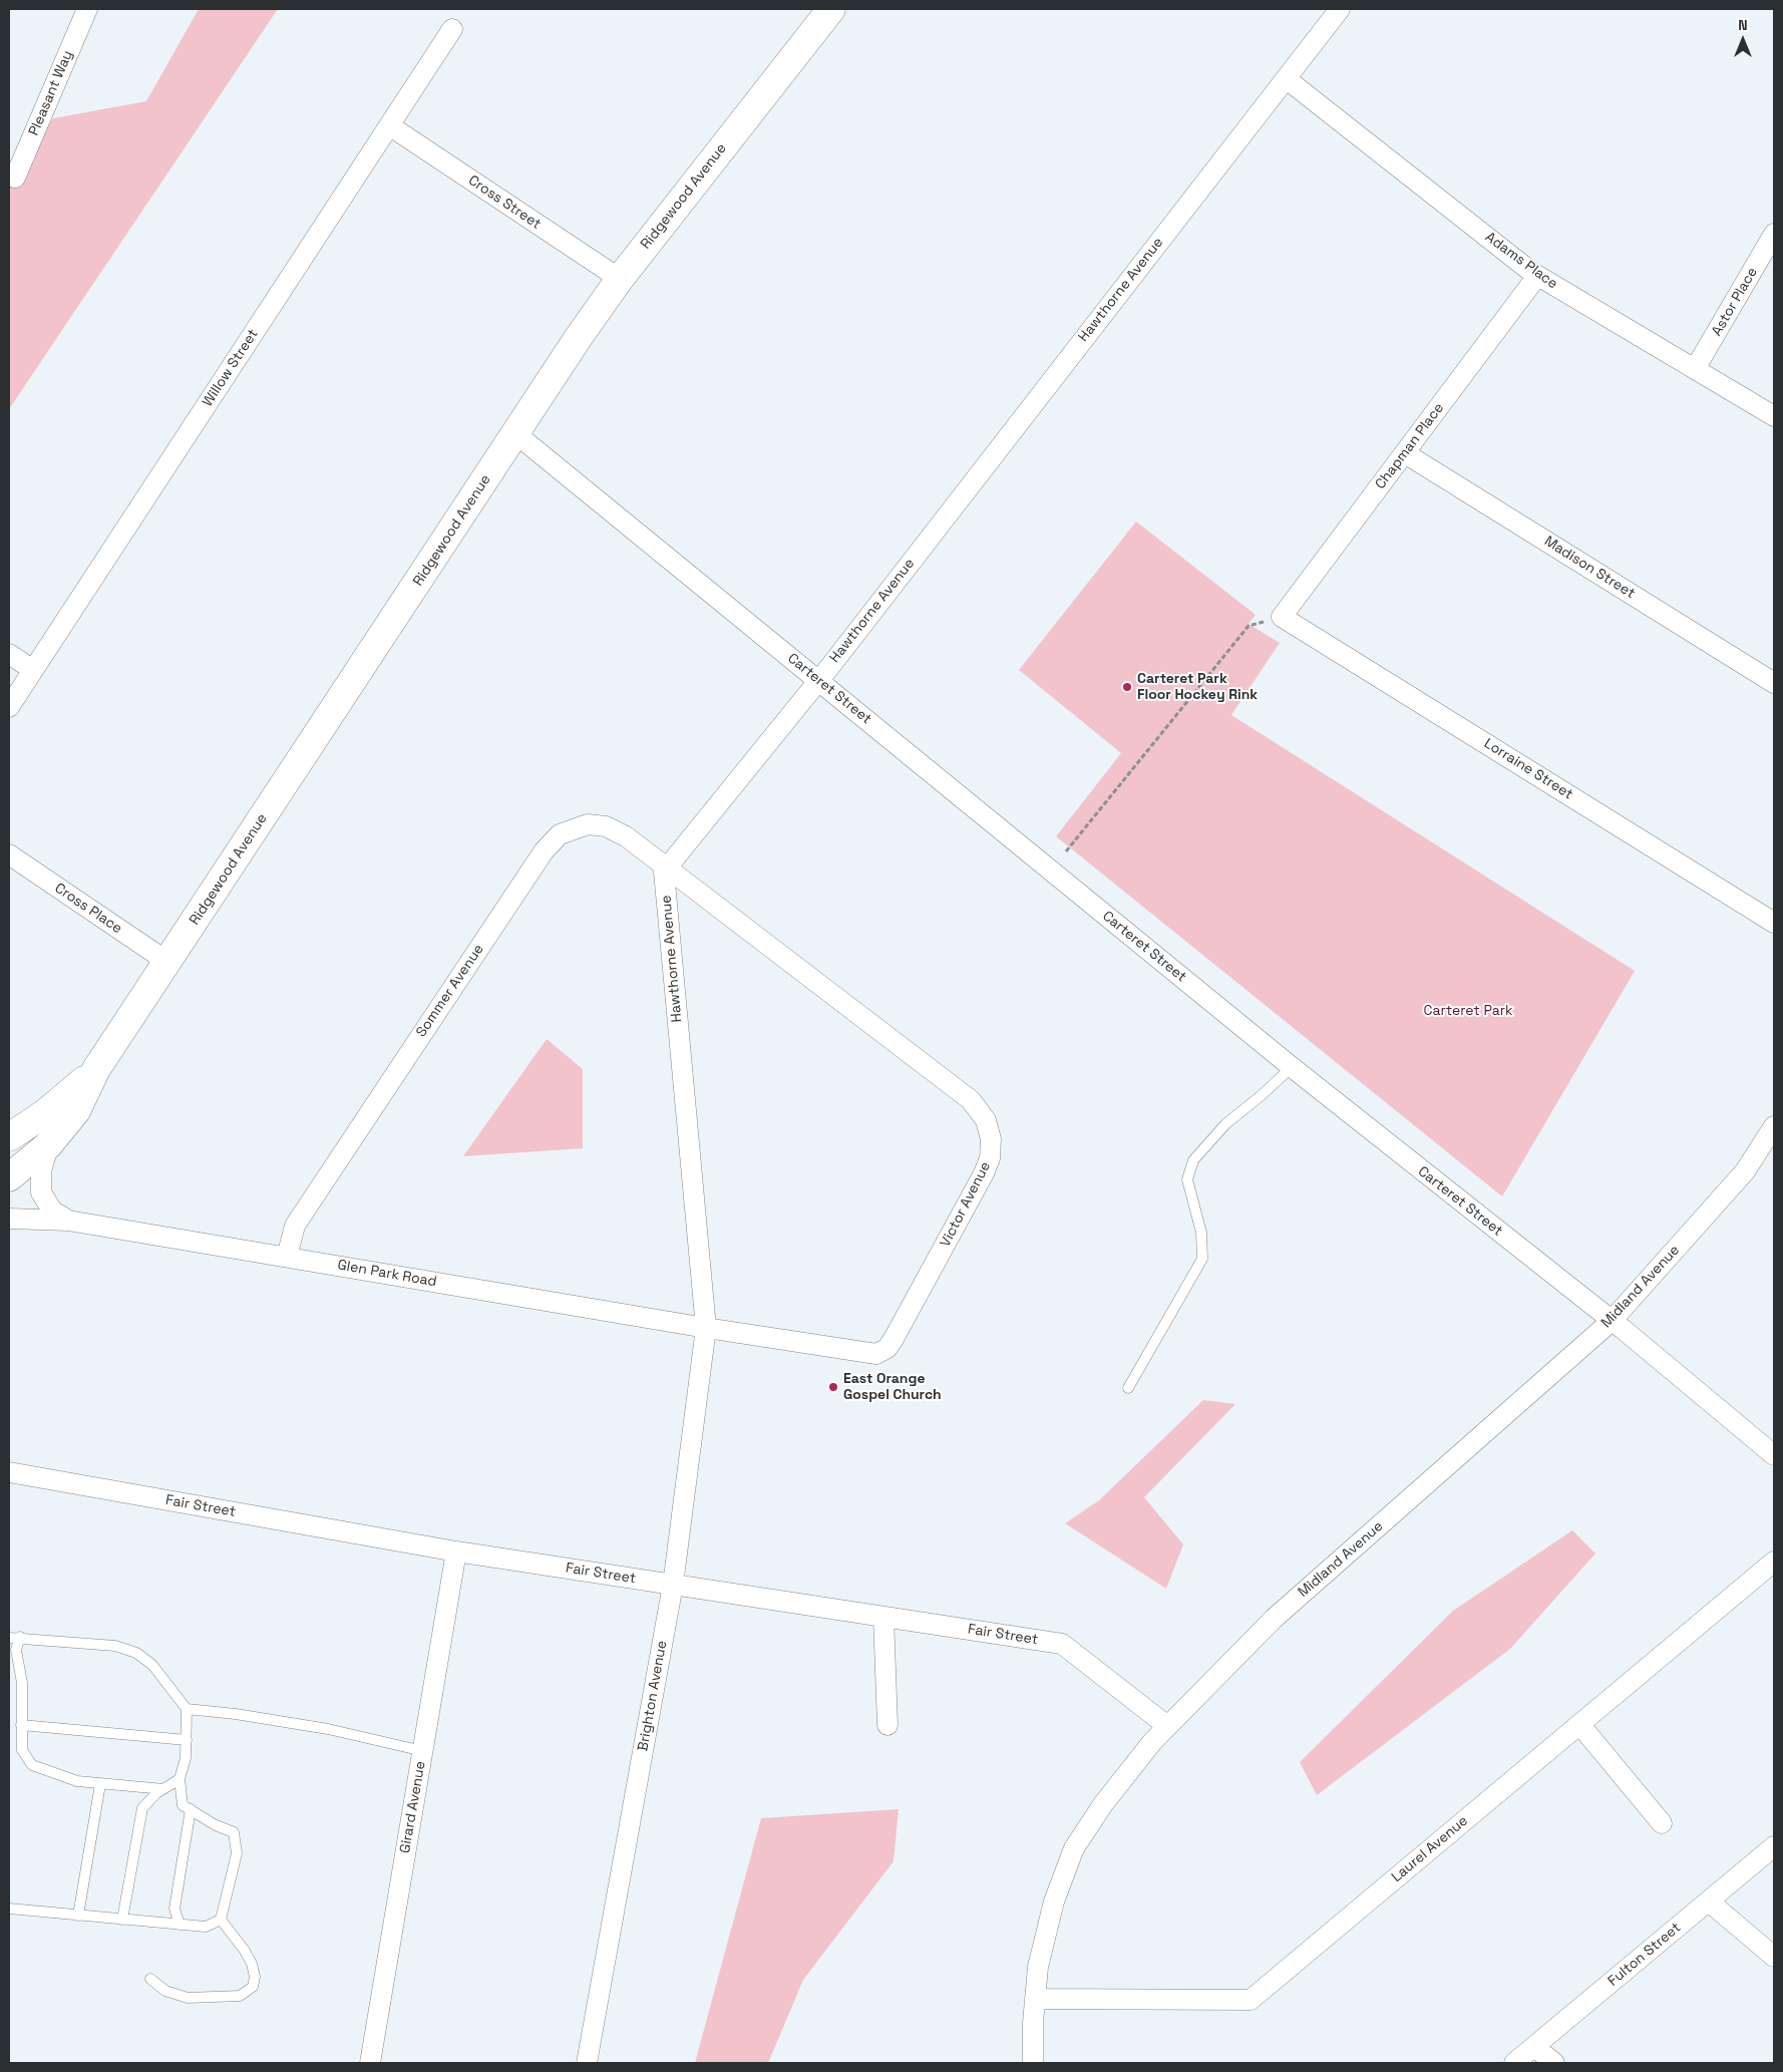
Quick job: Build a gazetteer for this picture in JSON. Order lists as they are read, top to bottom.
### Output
{
  "streets": {
    "street": [
      "Pleasant Way",
      "Ridgewood Avenue",
      "Cross Street",
      "Adams Place",
      "Hawthorne Avenue",
      "Astor Place",
      "Willow Street",
      "Chapman Place",
      "Madison Street",
      "Carteret Street",
      "Lorraine Street",
      "Cross Place",
      "Sommer Avenue",
      "Victor Avenue",
      "Glen Park Road",
      "Midland Avenue",
      "Fair Street",
      "Brighton Avenue",
      "Girard Avenue",
      "Laurel Avenue",
      "Fulton Street"
    ]
  },
  "crossings": [
    ["Ridgewood Avenue", "Cross Street"],
    ["Ridgewood Avenue", "Carteret Street"],
    ["Ridgewood Avenue", "Cross Place"],
    ["Cross Street", "Willow Street"],
    ["Adams Place", "Hawthorne Avenue"],
    ["Adams Place", "Astor Place"],
    ["Adams Place", "Chapman Place"],
    ["Hawthorne Avenue", "Carteret Street"],
    ["Hawthorne Avenue", "Sommer Avenue"],
    ["Hawthorne Avenue", "Victor Avenue"],
    ["Hawthorne Avenue", "Glen Park Road"],
    ["Hawthorne Avenue", "Brighton Avenue"],
    ["Chapman Place", "Madison Street"],
    ["Chapman Place", "Lorraine Street"],
    ["Carteret Street", "Midland Avenue"],
    ["Sommer Avenue", "Victor Avenue"],
    ["Sommer Avenue", "Glen Park Road"],
    ["Victor Avenue", "Glen Park Road"],
    ["Victor Avenue", "Brighton Avenue"],
    ["Glen Park Road", "Brighton Avenue"],
    ["Midland Avenue", "Fair Street"],
    ["Midland Avenue", "Laurel Avenue"],
    ["Fair Street", "Brighton Avenue"],
    ["Fair Street", "Girard Avenue"]
  ],
  "parks": ["Carteret Park"],
  "places": ["Carteret Park Floor Hockey Rink", "East Orange Gospel Church"],
  "north": "top"
}
